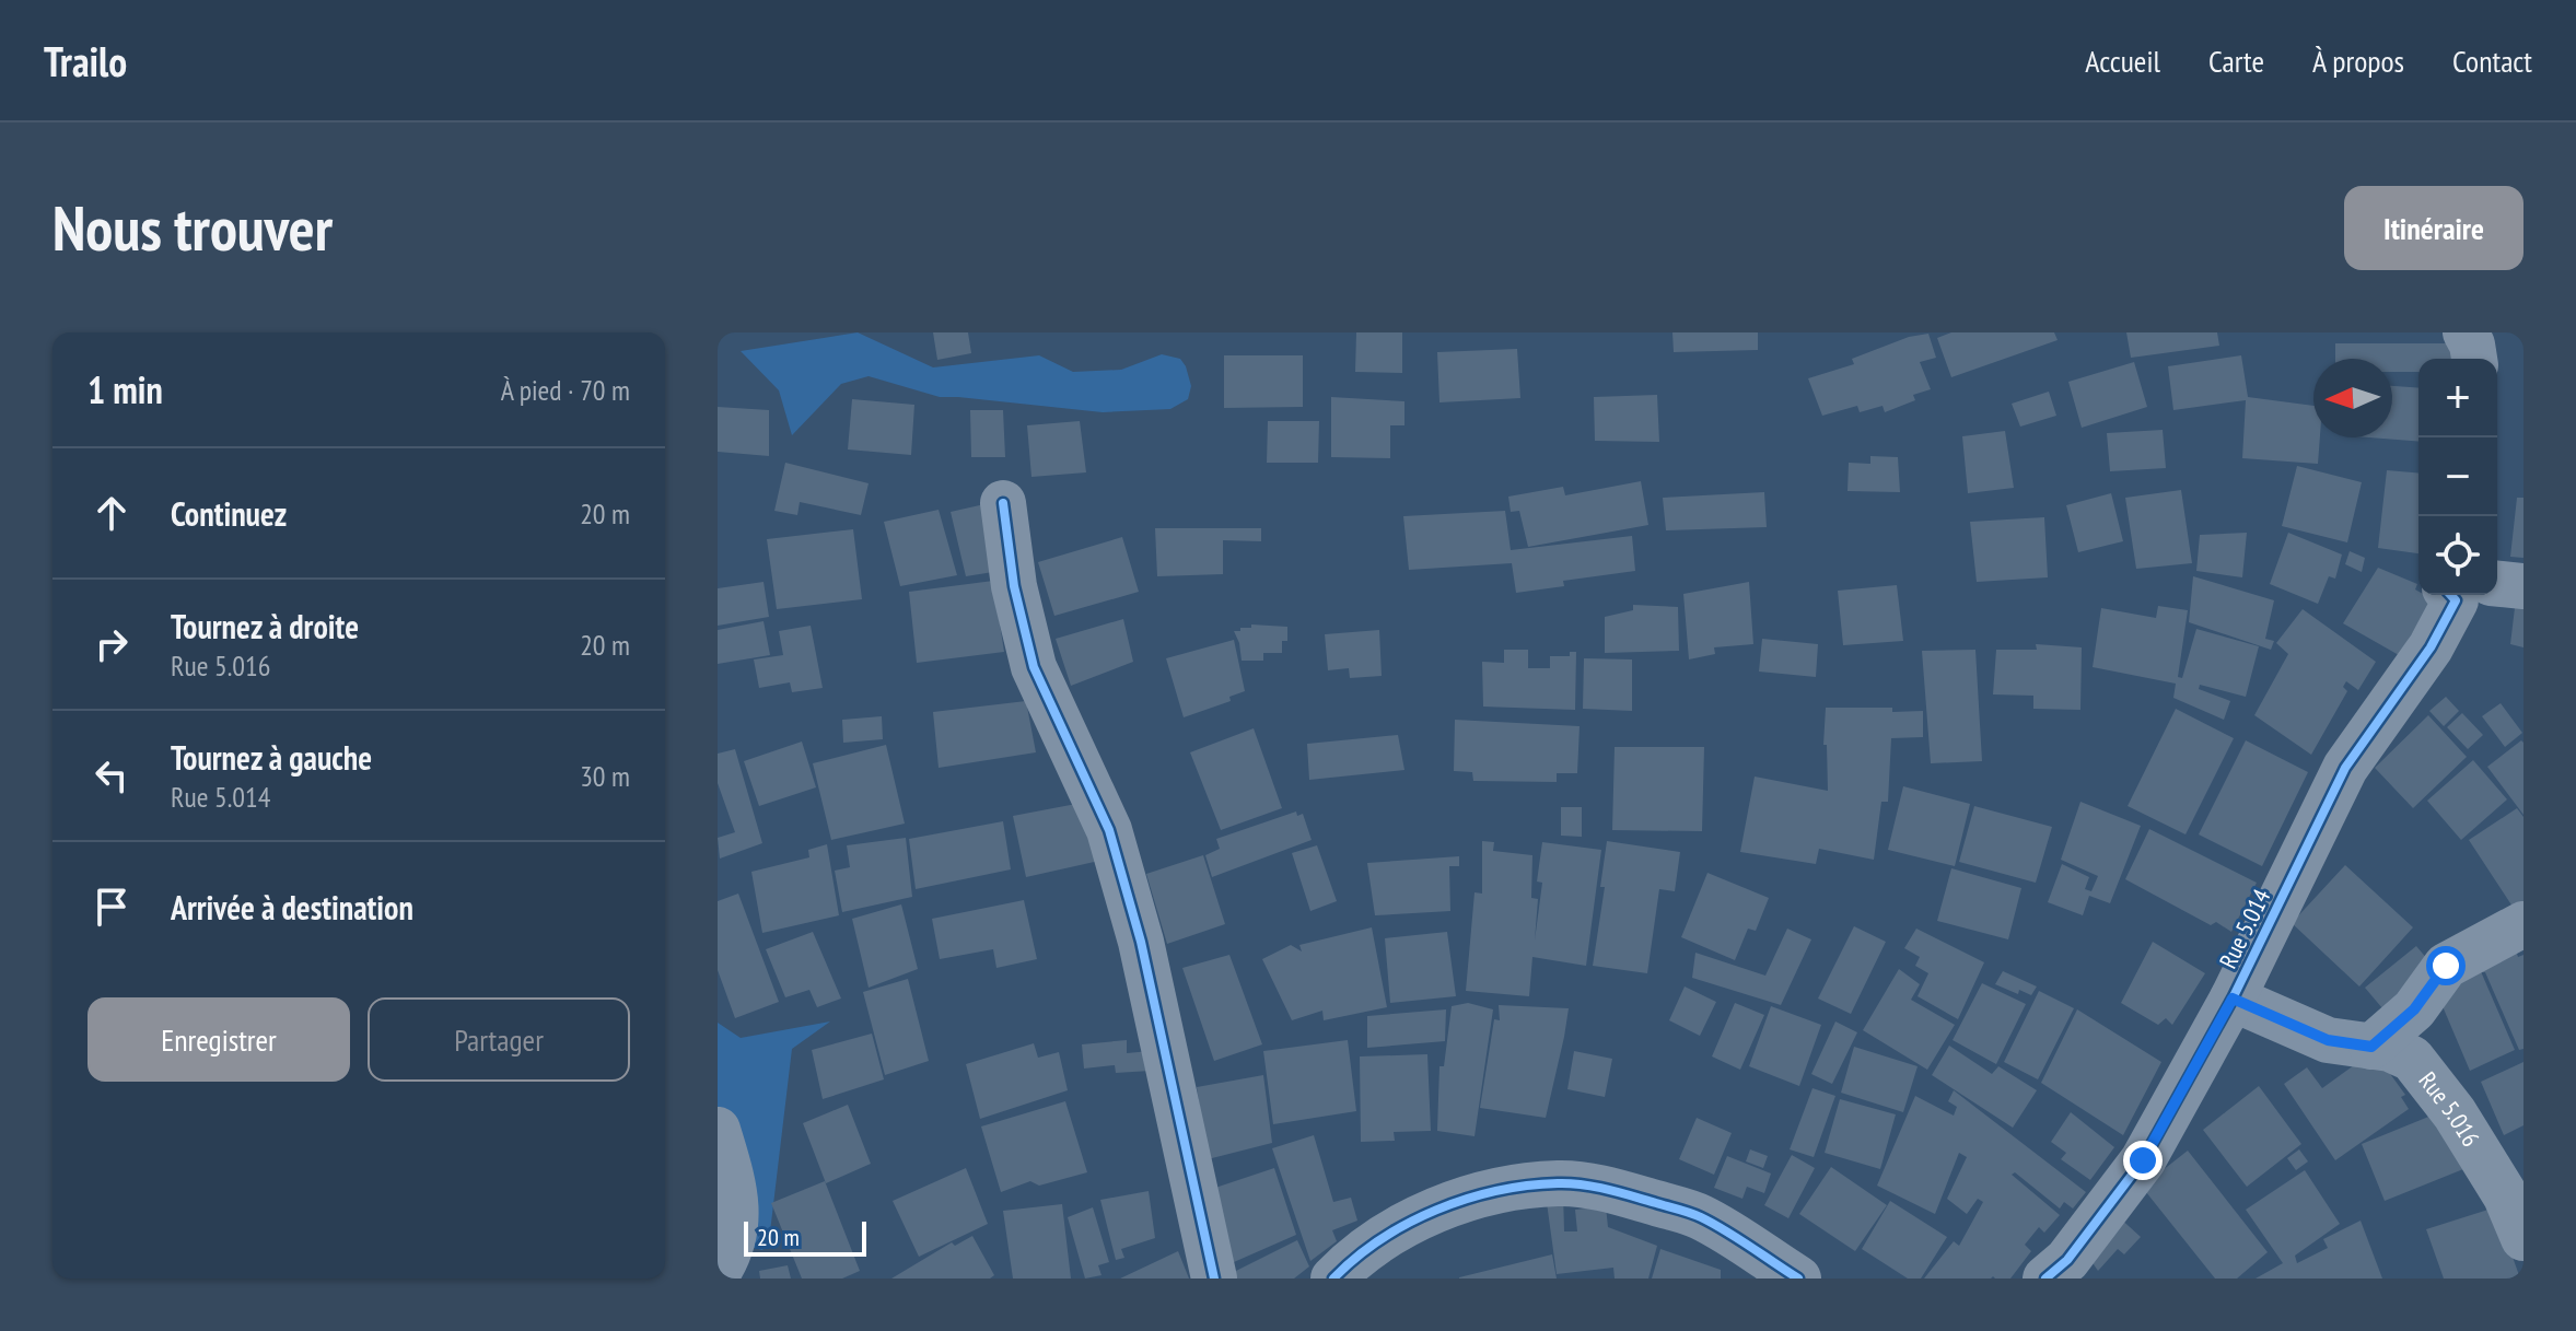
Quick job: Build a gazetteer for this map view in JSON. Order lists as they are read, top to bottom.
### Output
{
  "streets": {
    "street": ["Rue 5.014", "Rue 5.016"]
  },
  "crossings": [
    ["Rue 5.014", "Rue 5.016"]
  ],
  "scale_bar": "20 m",
  "north": "left",
  "page": {
    "header": "Trailo",
    "nav": [
      "Accueil",
      "Carte",
      "À propos",
      "Contact"
    ],
    "buttons": [
      "Itinéraire",
      ["Enregistrer", "Partager"]
    ],
    "title": "Nous trouver",
    "heading": ["1 min", "À pied · 70 m"],
    "map_buttons": ["+", "−"],
    "list": [
      ["Continuez", "20 m"],
      ["Tournez à droite", "Rue 5.016", "20 m"],
      ["Tournez à gauche", "Rue 5.014", "30 m"],
      "Arrivée à destination"
    ],
    "scale": "20 m"
  }
}
